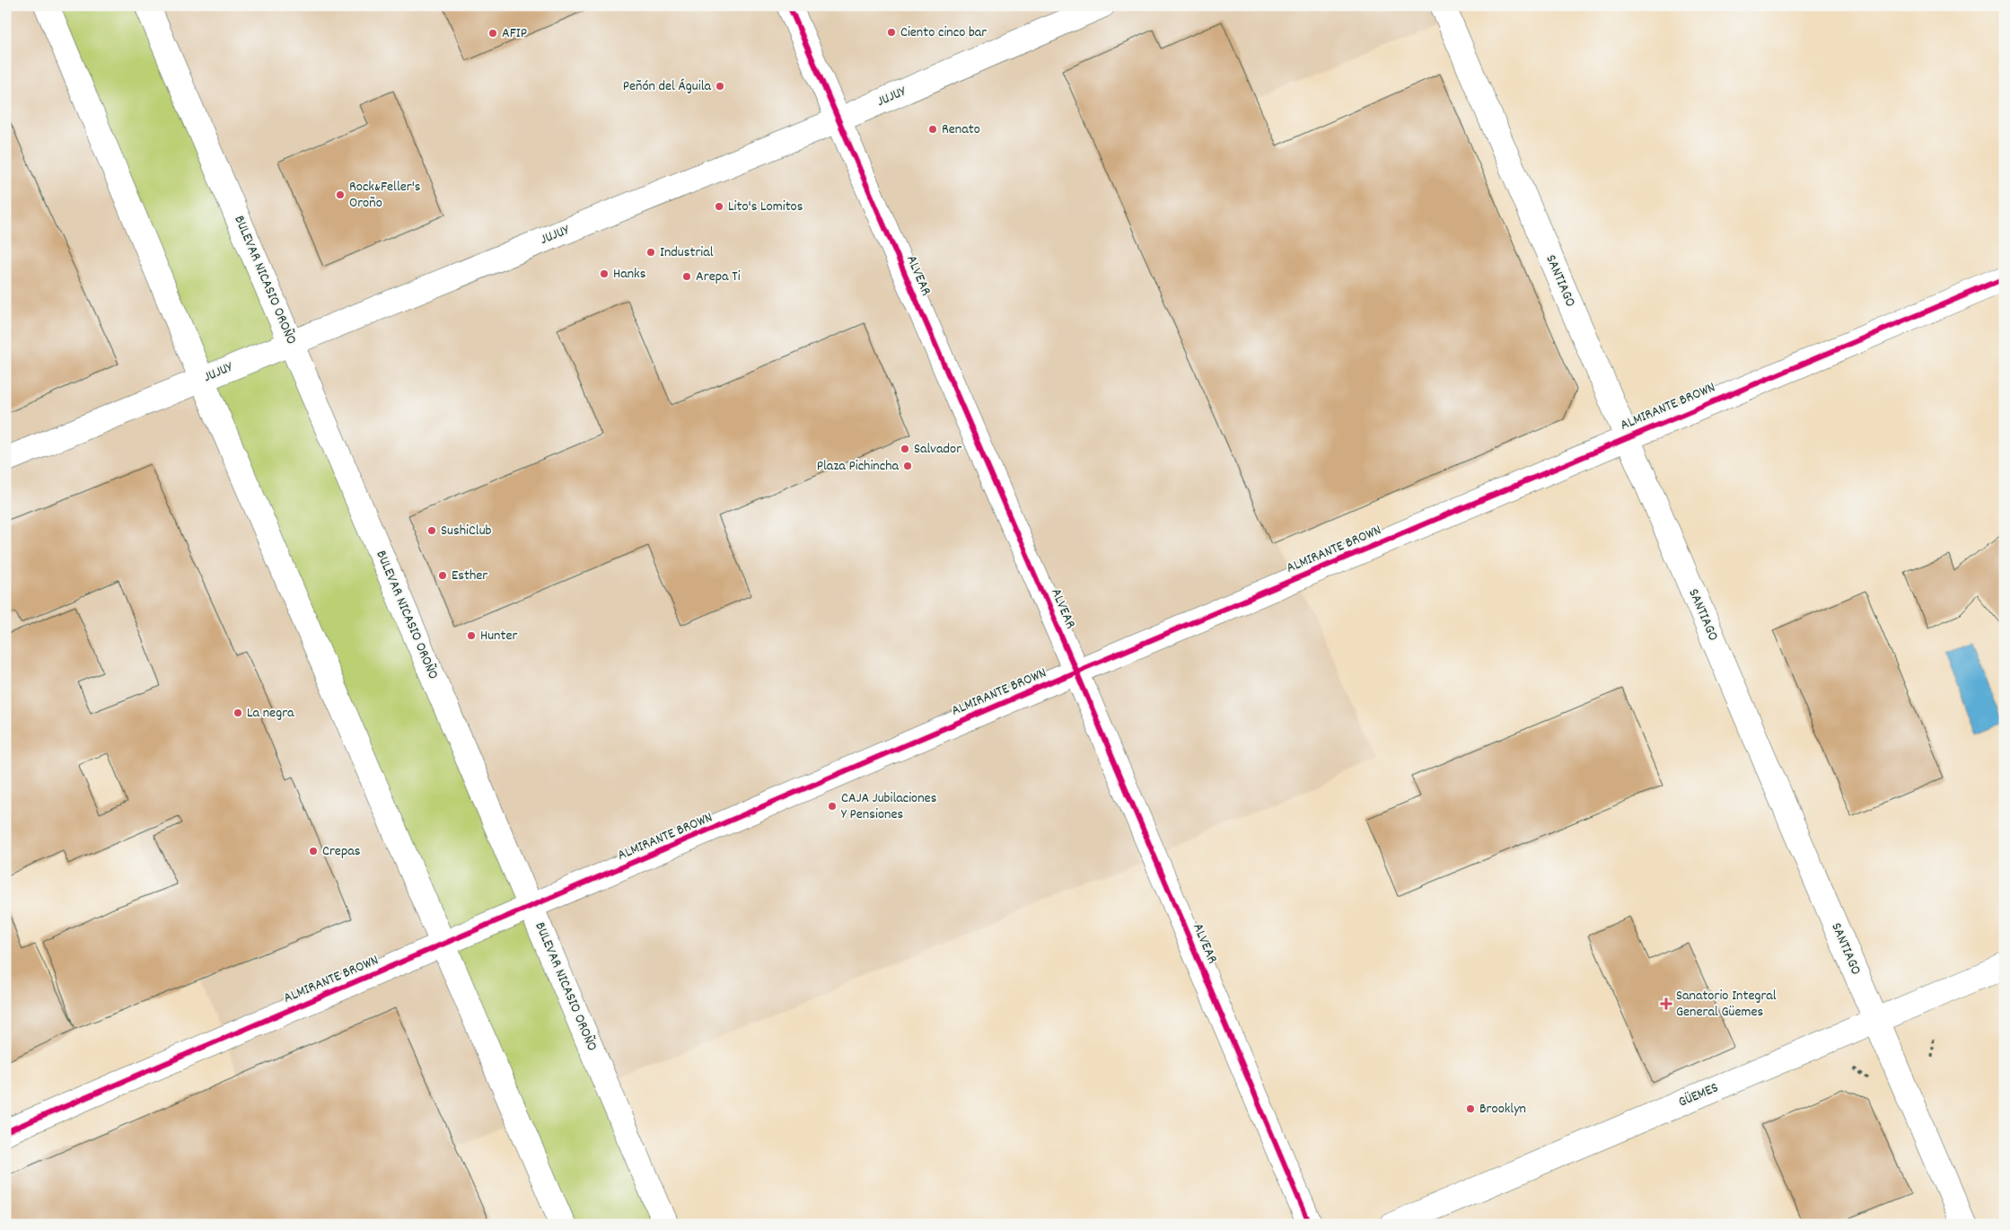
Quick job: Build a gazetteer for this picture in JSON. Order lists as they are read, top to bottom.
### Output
{
  "streets": {
    "street": [
      "JUJUY",
      "ALVEAR",
      "BULEVAR NICASIO OROÑO",
      "SANTIAGO",
      "ALMIRANTE BROWN",
      "GÜEMES"
    ]
  },
  "crossings": [
    ["JUJUY", "ALVEAR"],
    ["JUJUY", "BULEVAR NICASIO OROÑO"],
    ["ALVEAR", "ALMIRANTE BROWN"],
    ["BULEVAR NICASIO OROÑO", "ALMIRANTE BROWN"],
    ["SANTIAGO", "ALMIRANTE BROWN"],
    ["SANTIAGO", "GÜEMES"]
  ],
  "places": {
    "other": [
      "Ciento cinco bar",
      "AFIP",
      "Peñón del Águila",
      "Renato",
      "Rock&Feller's Oroño",
      "Lito's Lomitos",
      "Industrial",
      "Hanks",
      "Arepa Ti",
      "Salvador",
      "Plaza Pichincha",
      "SushiClub",
      "Esther",
      "Hunter",
      "La negra",
      "CAJA Jubilaciones Y Pensiones",
      "Crepas",
      "Brooklyn"
    ],
    "health": ["Sanatorio Integral General Güemes"]
  }
}
